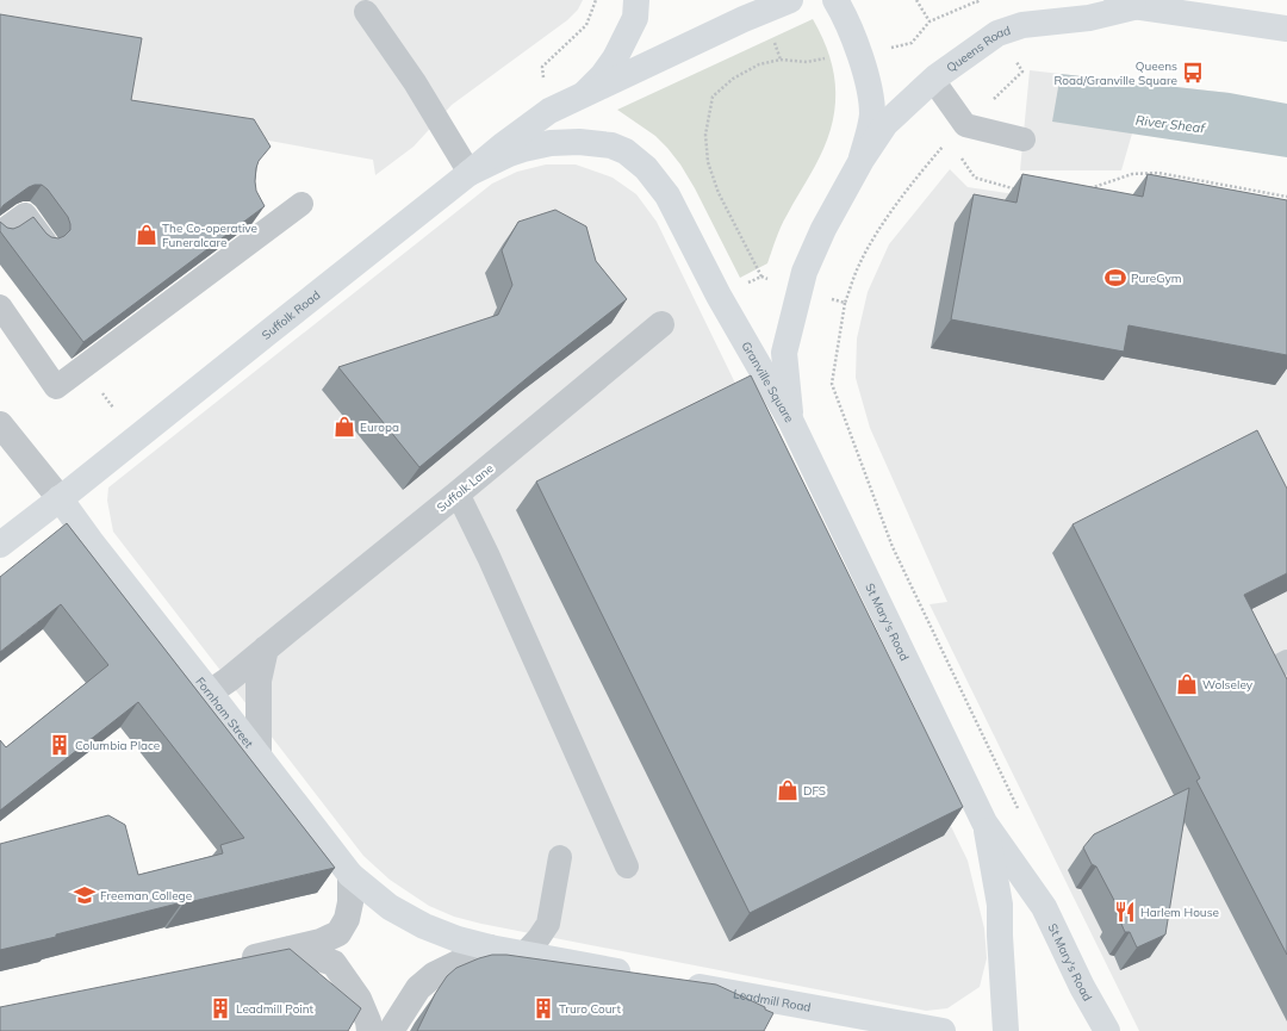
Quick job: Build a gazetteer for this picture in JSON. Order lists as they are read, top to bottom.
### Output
{
  "streets": {
    "main road": [
      "Queens Road",
      "Suffolk Road",
      "Granville Square",
      "St Mary's Road",
      "Fornham Street",
      "Leadmill Road"
    ],
    "street": ["Suffolk Lane"]
  },
  "crossings": [
    ["Queens Road", "Granville Square"],
    ["Suffolk Road", "Granville Square"],
    ["Suffolk Road", "Fornham Street"],
    ["Granville Square", "St Mary's Road"],
    ["Suffolk Lane", "Fornham Street"]
  ],
  "water": ["River Sheaf"],
  "places": {
    "bus stop": ["Queens Road/Granville Square"],
    "shop": [
      "The Co-operative Funeralcare",
      "Europa",
      "Wolseley",
      "DFS"
    ],
    "sports": ["PureGym"],
    "building": ["Columbia Place", "Leadmill Point", "Truro Court"],
    "school or university": ["Freeman College"],
    "restaurant": ["Harlem House"]
  }
}
